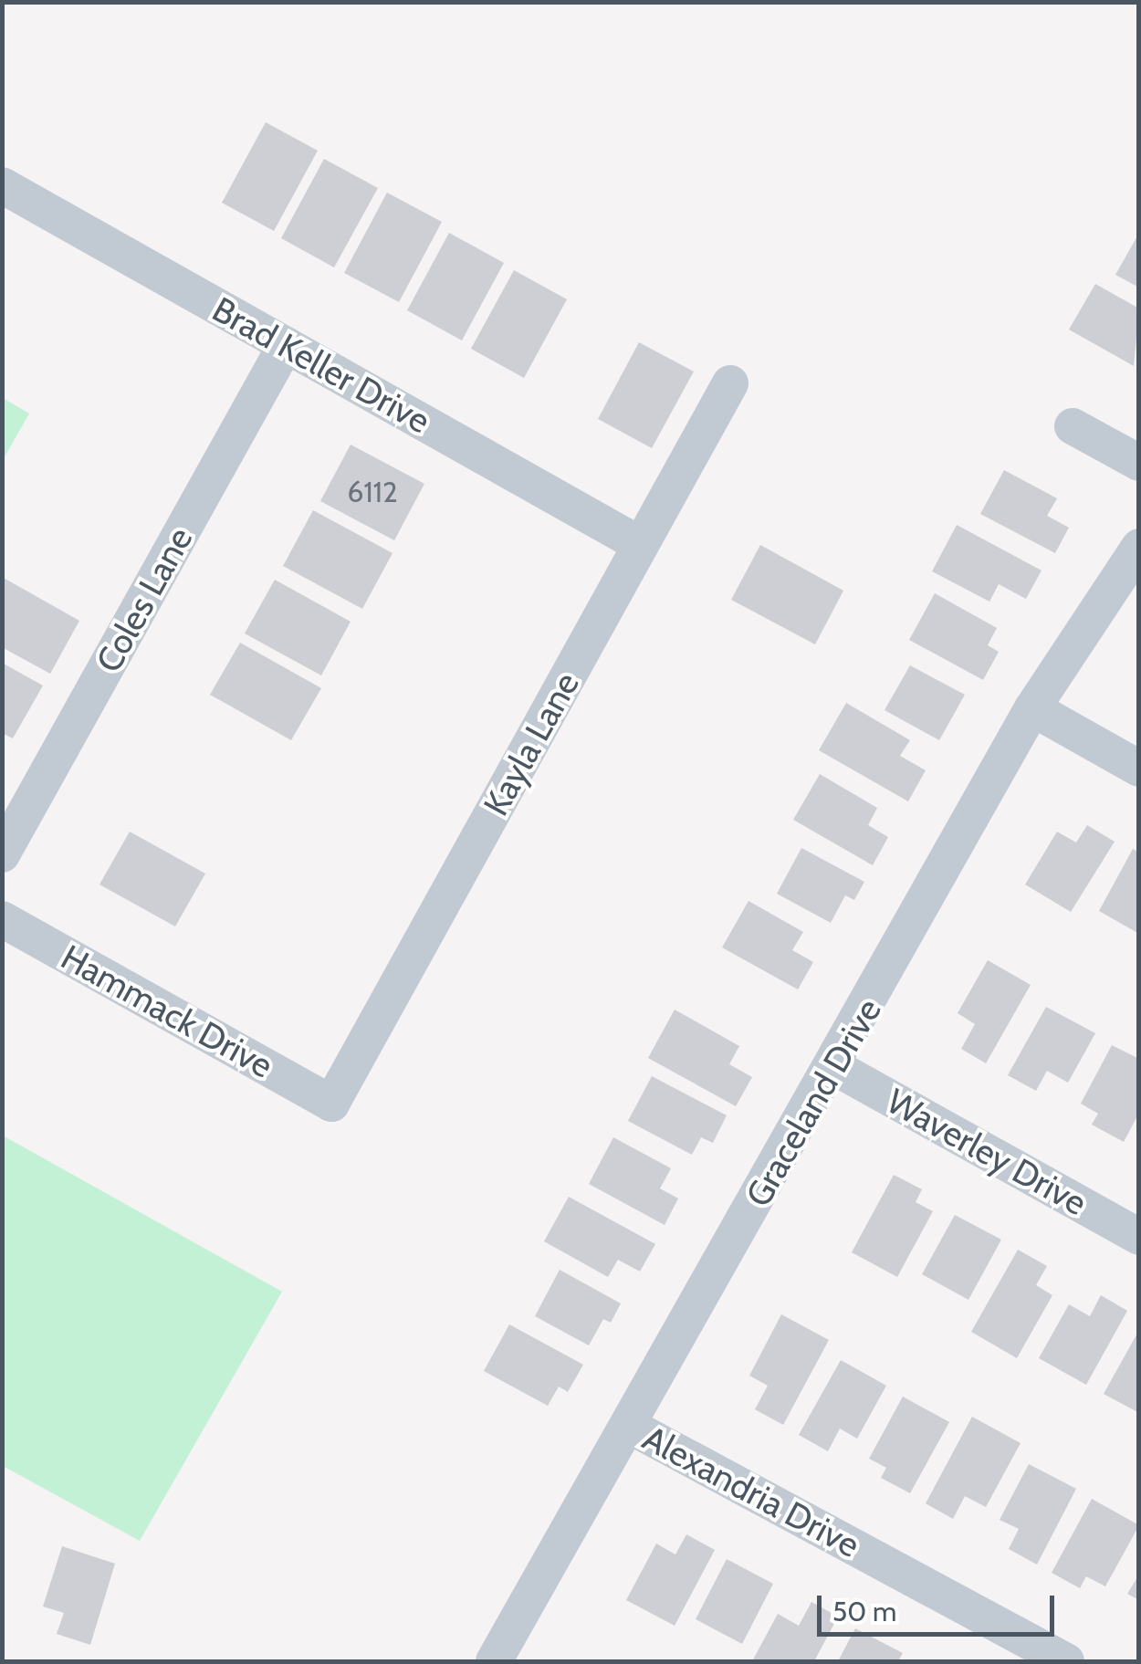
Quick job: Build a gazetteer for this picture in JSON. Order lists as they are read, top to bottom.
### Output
{
  "streets": {
    "street": [
      "Brad Keller Drive",
      "Coles Lane",
      "Kayla Lane",
      "Hammack Drive",
      "Graceland Drive",
      "Waverley Drive",
      "Alexandria Drive"
    ]
  },
  "crossings": [
    ["Brad Keller Drive", "Coles Lane"],
    ["Brad Keller Drive", "Kayla Lane"],
    ["Kayla Lane", "Hammack Drive"],
    ["Graceland Drive", "Waverley Drive"],
    ["Graceland Drive", "Alexandria Drive"]
  ],
  "house_numbers": ["6112"],
  "scale_bar": "50 m"
}
